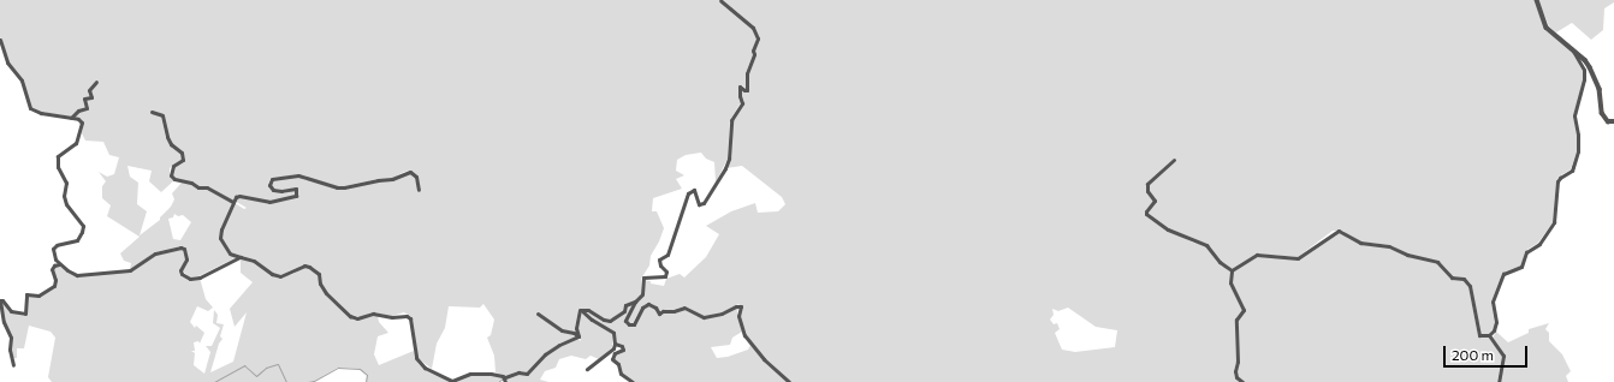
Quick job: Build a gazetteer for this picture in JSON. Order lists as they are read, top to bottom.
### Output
{
  "scale_bar": "200 m"
}
